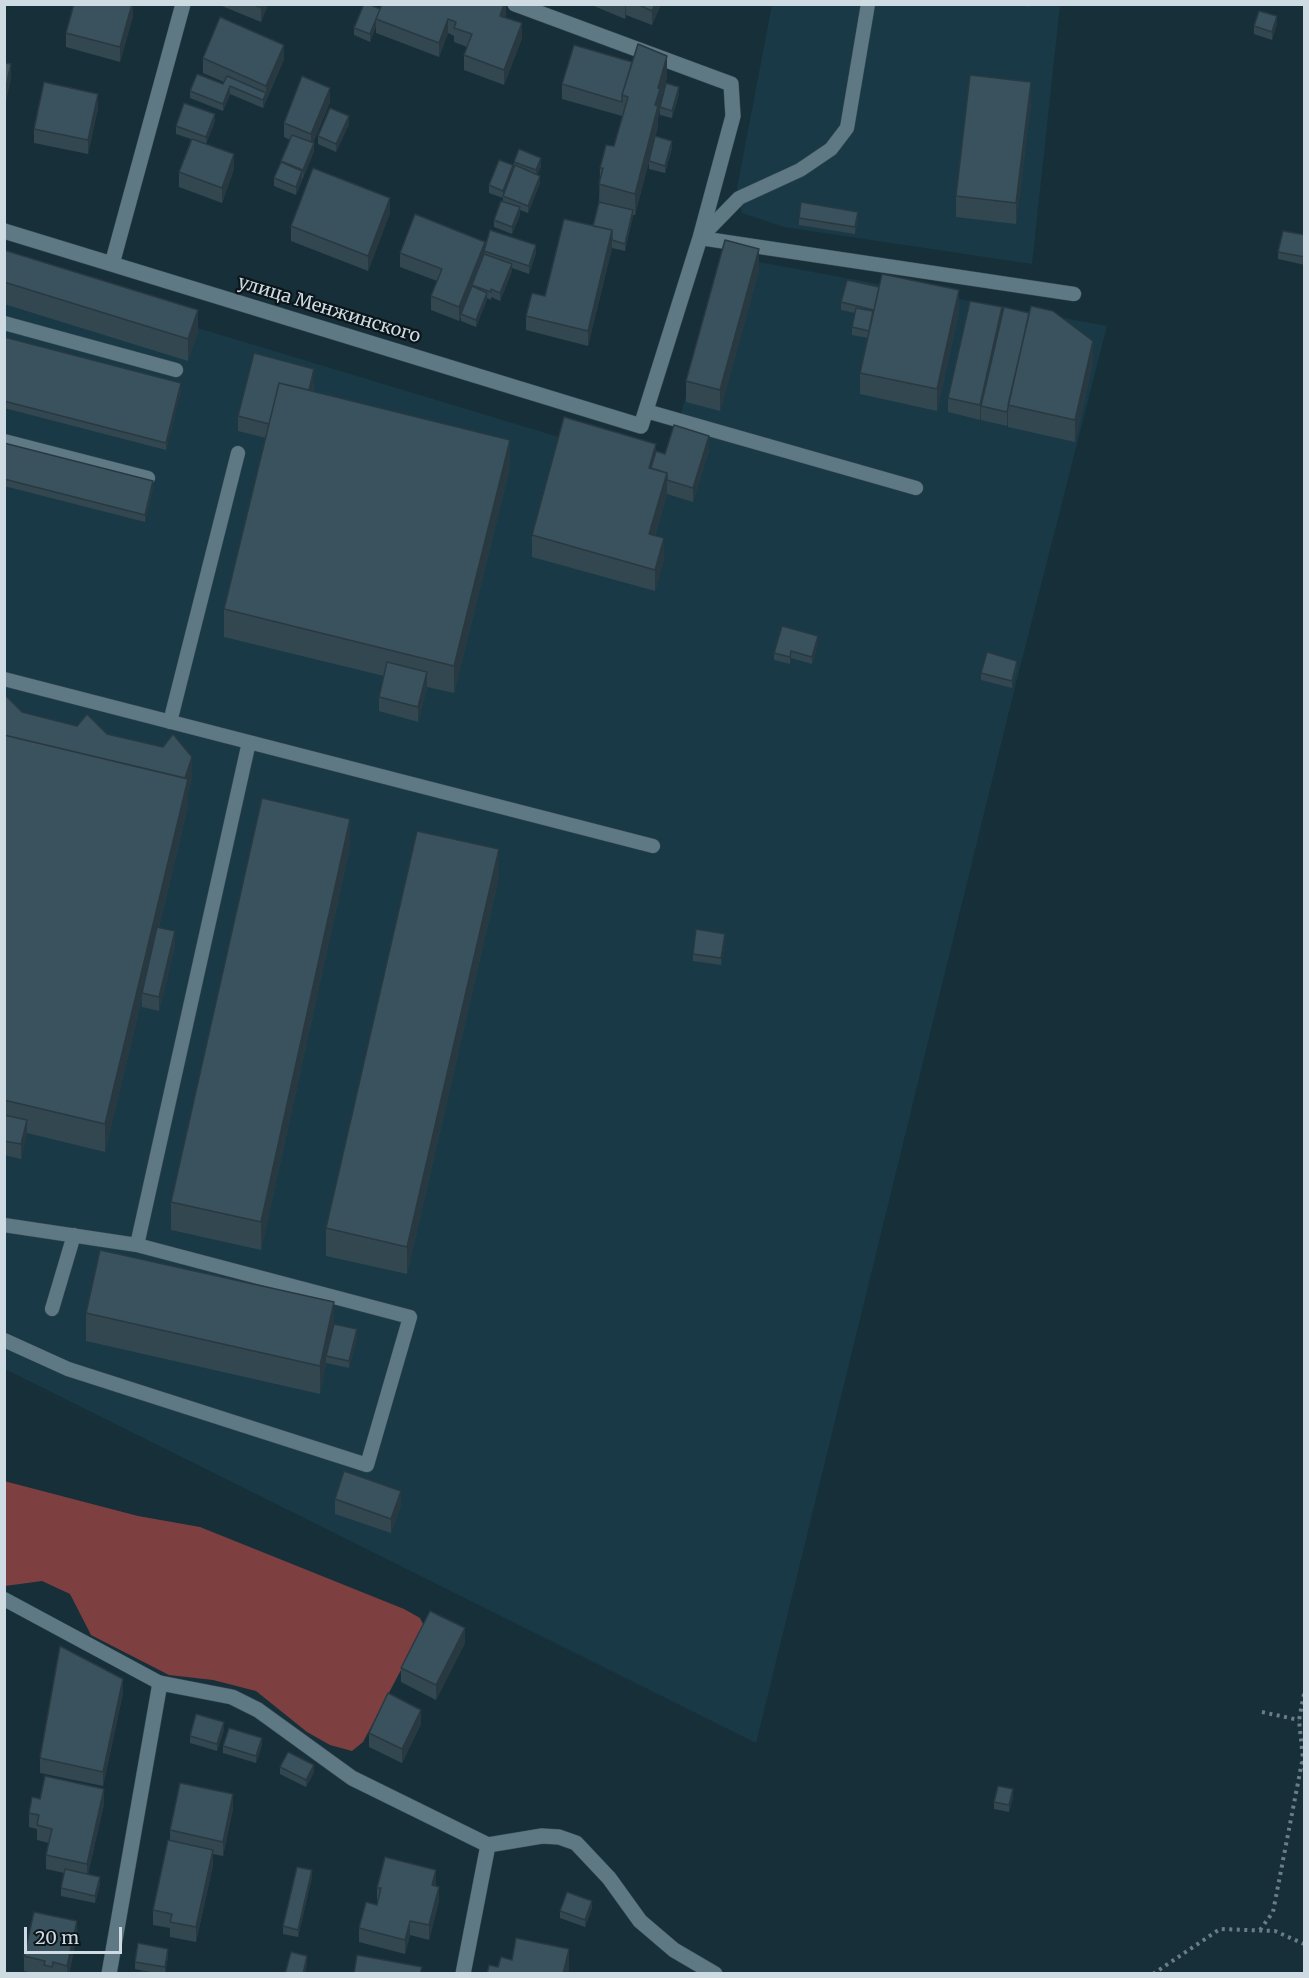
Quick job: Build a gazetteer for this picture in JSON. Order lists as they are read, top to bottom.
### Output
{
  "streets": {
    "street": ["улица Менжинского"]
  },
  "scale_bar": "20 m"
}
